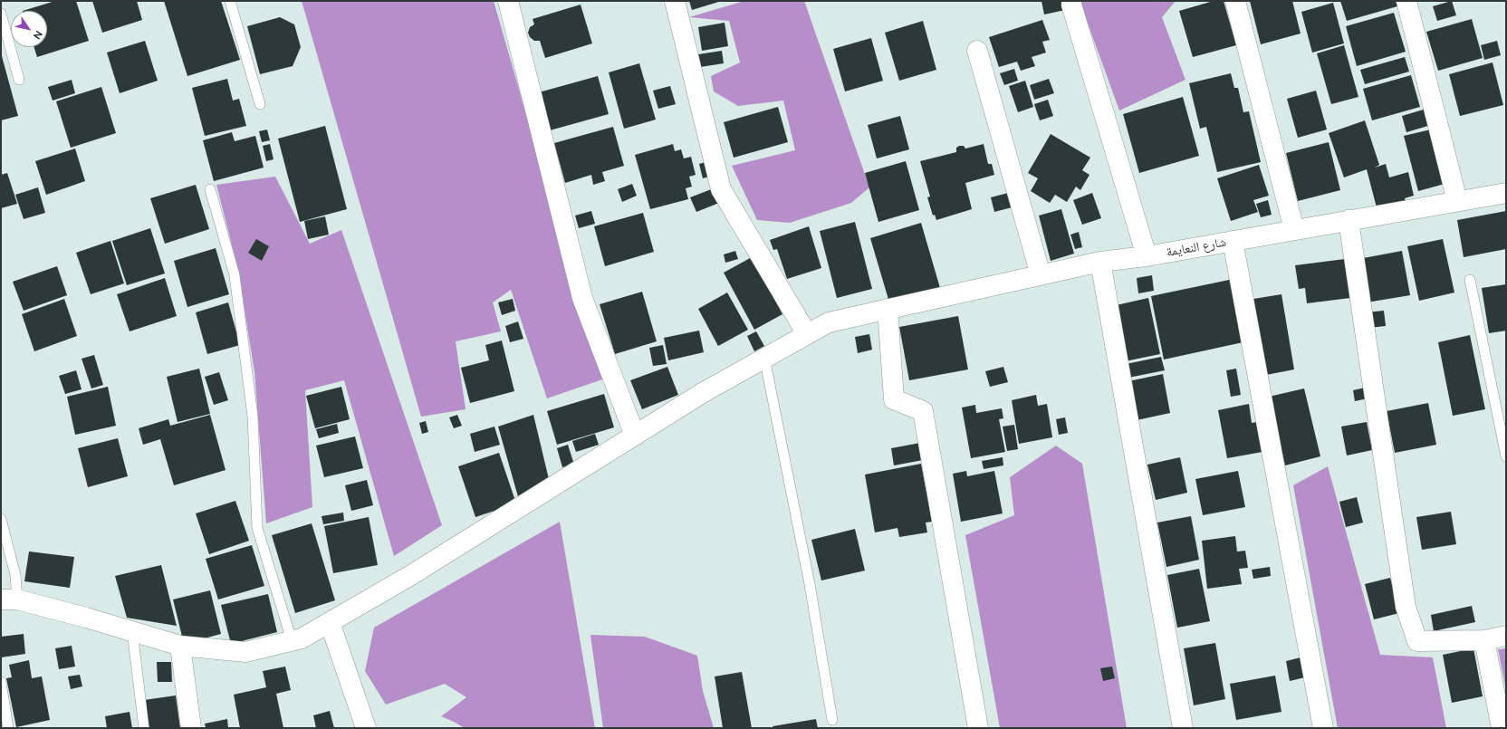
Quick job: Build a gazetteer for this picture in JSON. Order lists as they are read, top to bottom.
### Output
{
  "streets": {
    "street": ["شارع النعايمة"]
  },
  "north": "bottom right"
}
